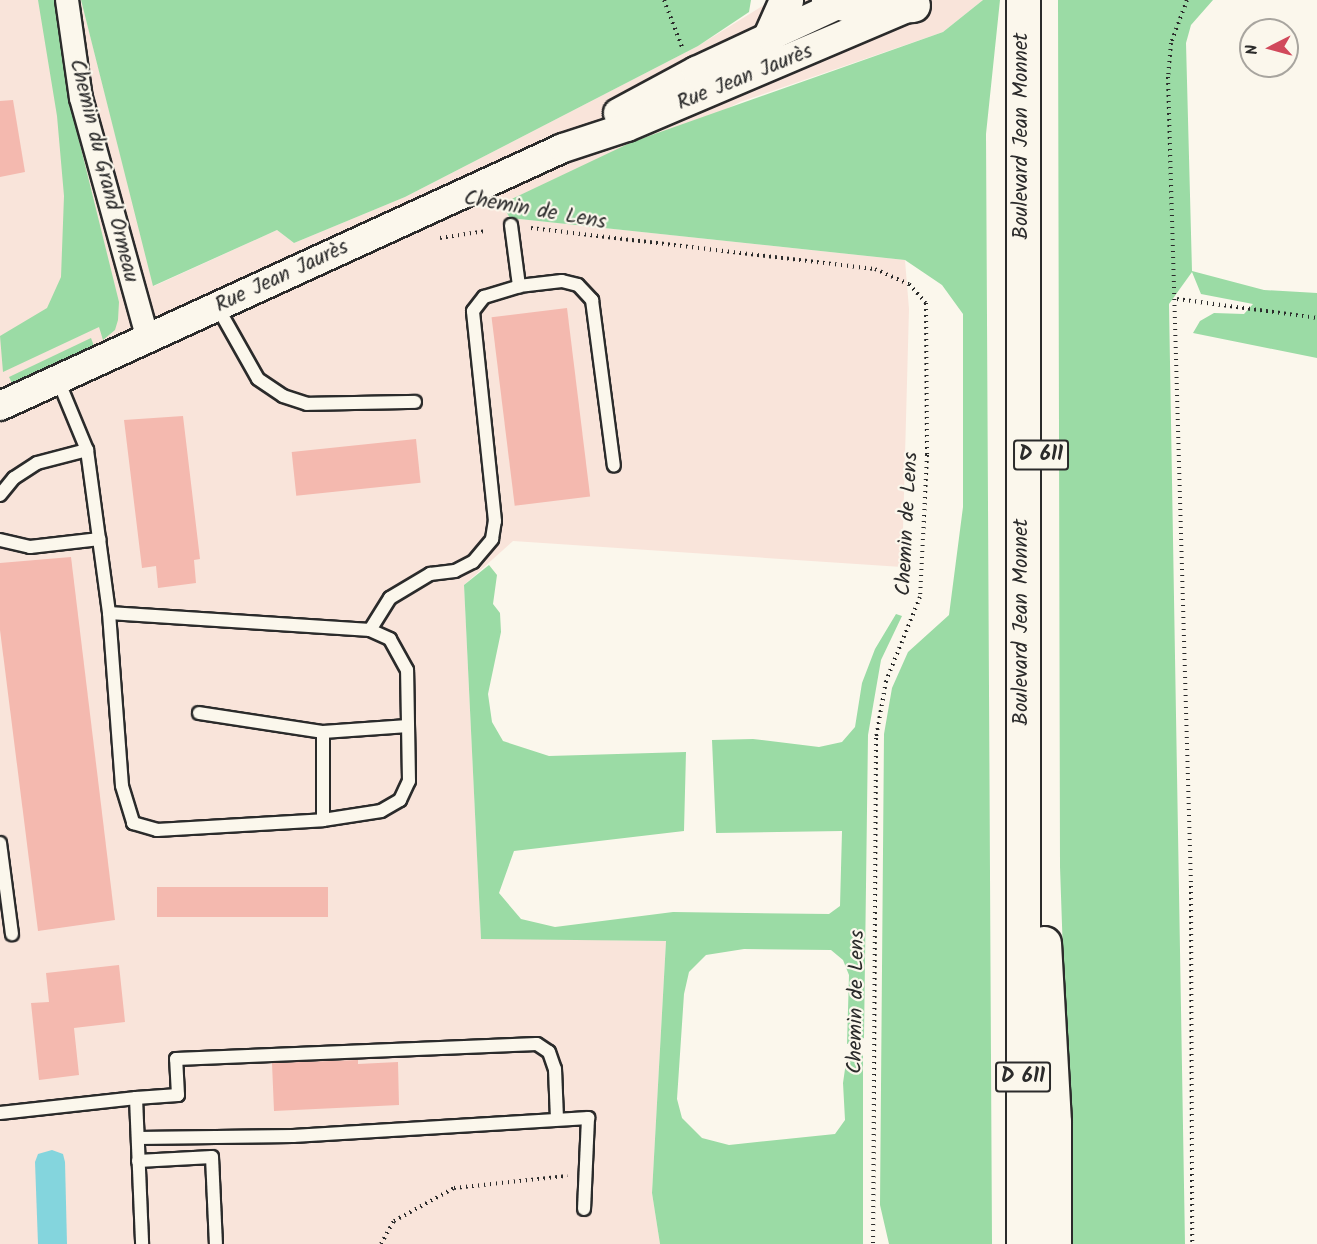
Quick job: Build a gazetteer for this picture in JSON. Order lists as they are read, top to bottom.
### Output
{
  "streets": {
    "main road": ["Boulevard Jean Monnet", "D 611"],
    "street": ["Rue Jean Jaurès", "Chemin du Grand Ormeau"],
    "path": ["Chemin de Lens"]
  },
  "crossings": [
    ["Rue Jean Jaurès", "Chemin du Grand Ormeau"]
  ],
  "north": "left"
}
